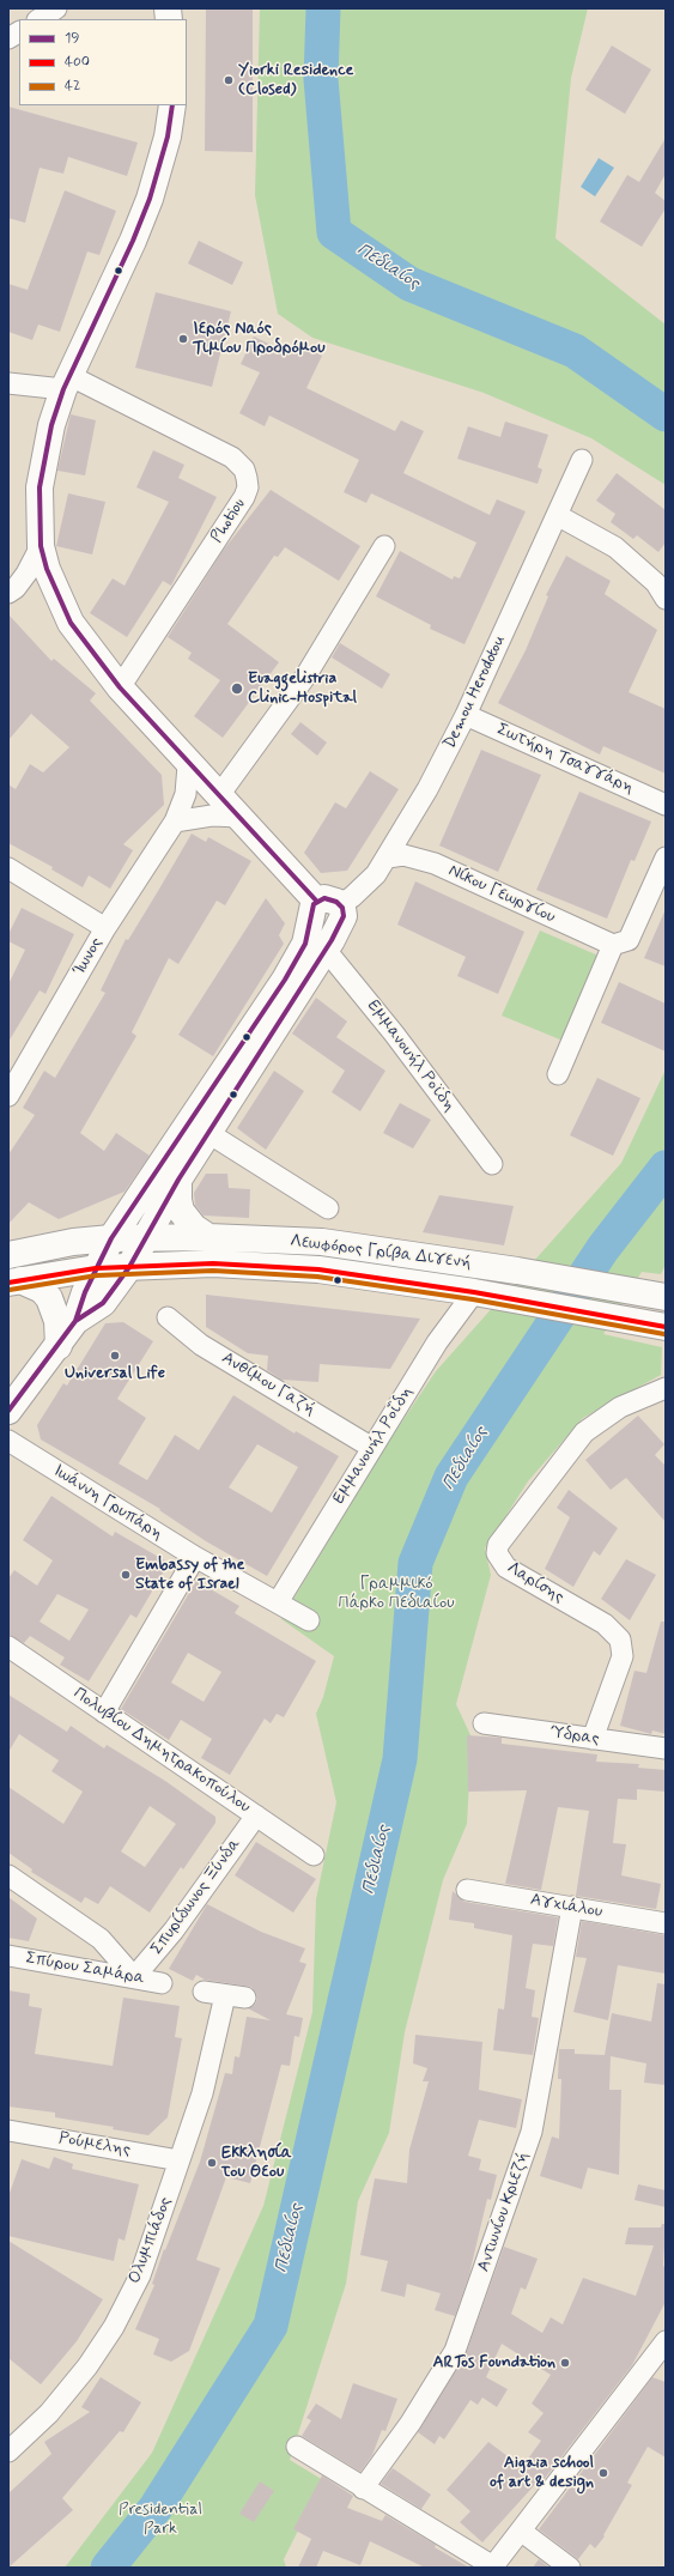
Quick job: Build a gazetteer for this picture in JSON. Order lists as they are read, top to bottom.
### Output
{
  "streets": {
    "main road": ["Λεωφόρος Γρίβα Διγενή"],
    "street": [
      "Photiou",
      "Demou Herodotou",
      "Σωτήρη Τσαγγάρη",
      "Νίκου Γεωργίου",
      "Ίωνος",
      "Εμμανουήλ Ροϊδη",
      "Ανθίμου Γαζή",
      "Εμμανουήλ Ροΐδη",
      "Ιωάννη Γρυπάρη",
      "Λαρίσης",
      "Ύδρας",
      "Πολυβίου Δημητρακοπούλου",
      "Σπυρίδωνος Ξύνδα",
      "Αγχιάλου",
      "Σπύρου Σαμάρα",
      "Ρούμελης",
      "Αντωνίου Κριεζή",
      "Ολυμπιάδος"
    ]
  },
  "crossings": [
    ["Demou Herodotou", "Σωτήρη Τσαγγάρη"],
    ["Demou Herodotou", "Νίκου Γεωργίου"],
    ["Λεωφόρος Γρίβα Διγενή", "Εμμανουήλ Ροΐδη"],
    ["Ανθίμου Γαζή", "Εμμανουήλ Ροΐδη"],
    ["Εμμανουήλ Ροΐδη", "Ιωάννη Γρυπάρη"],
    ["Λαρίσης", "Ύδρας"],
    ["Πολυβίου Δημητρακοπούλου", "Σπυρίδωνος Ξύνδα"],
    ["Σπυρίδωνος Ξύνδα", "Σπύρου Σαμάρα"],
    ["Αγχιάλου", "Αντωνίου Κριεζή"],
    ["Ρούμελης", "Ολυμπιάδος"]
  ],
  "water": ["Πεδιαίος"],
  "parks": ["Γραμμικό Πάρκο Πεδιαίου", "Presidential Park"],
  "places": [
    "Yiorki Residence (Closed)",
    "Ιερός Ναός Τιμίου Προδρόμου",
    "Euaggelistria Clinic-Hospital",
    "Universal Life",
    "Embassy of the State of Israel",
    "Εκκλησία του Θεου",
    "ARTos Foundation",
    "Aigaia school of art & design"
  ],
  "lines": ["transit line 19", "transit line 400", "transit line 42"],
  "legend": ["19", "400", "42"]
}
